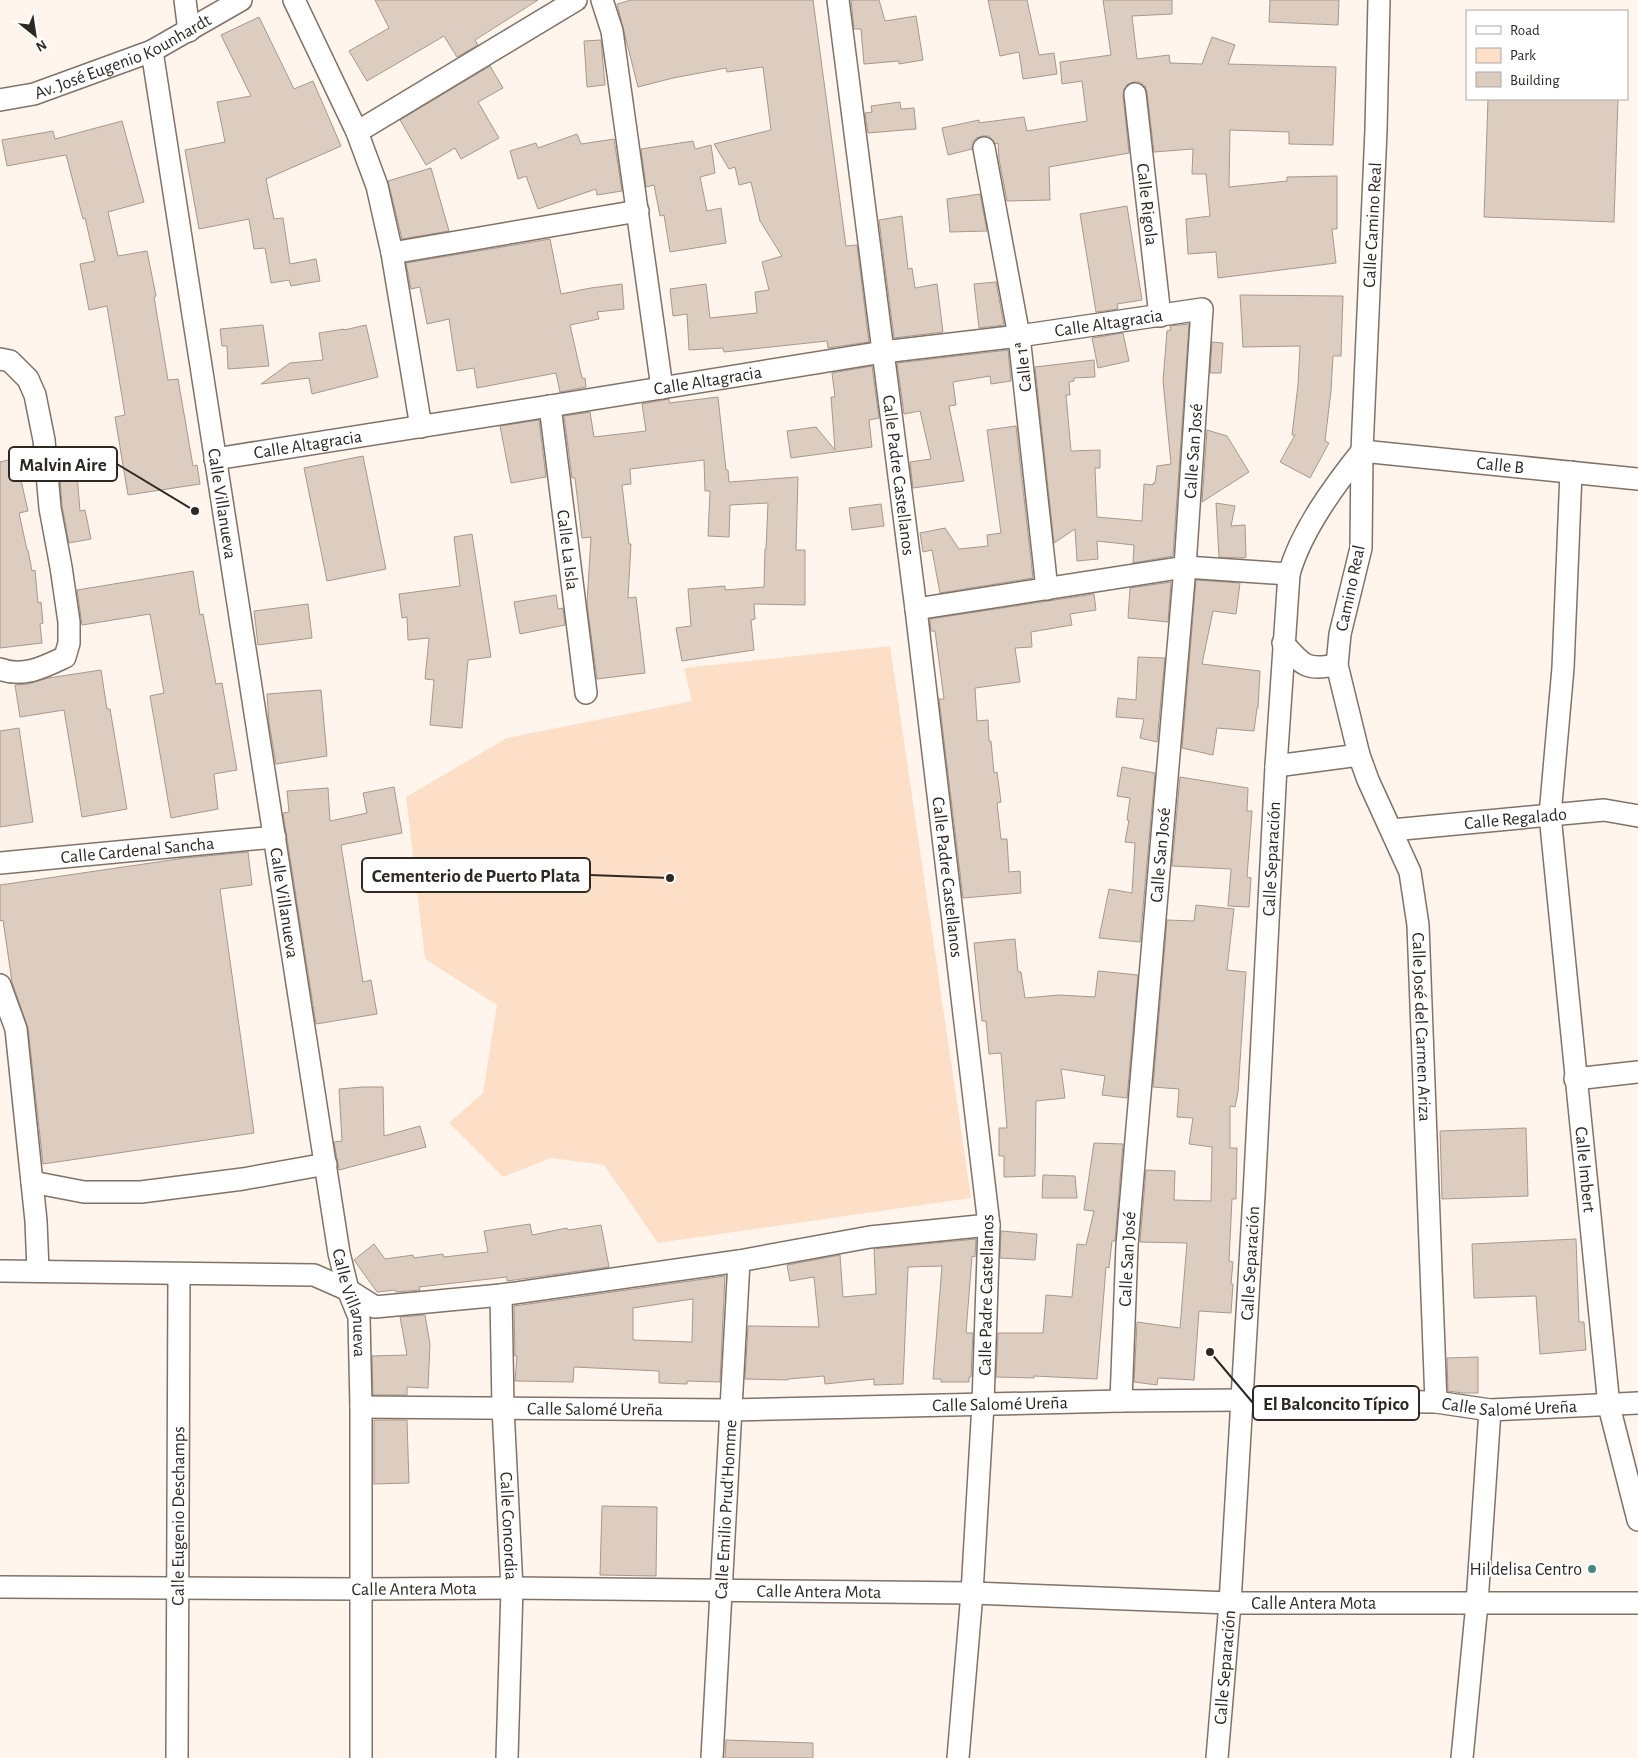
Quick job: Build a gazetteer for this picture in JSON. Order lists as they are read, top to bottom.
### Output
{
  "streets": {
    "street": [
      "Av. José Eugenio Kounhardt",
      "Calle Rigola",
      "Calle Camino Real",
      "Calle Altagracia",
      "Calle 1ª",
      "Calle San José",
      "Calle B",
      "Calle Padre Castellanos",
      "Calle Villanueva",
      "Calle La Isla",
      "Camino Real",
      "Calle Regalado",
      "Calle Cardenal Sancha",
      "Calle Separación",
      "Calle José del Carmen Ariza",
      "Calle Imbert",
      "Calle Salomé Ureña",
      "Calle Emilio Prud'Homme",
      "Calle Eugenio Deschamps",
      "Calle Concordia",
      "Calle Antera Mota"
    ]
  },
  "crossings": [
    ["Av. José Eugenio Kounhardt", "Calle Villanueva"],
    ["Calle Rigola", "Calle Altagracia"],
    ["Calle Camino Real", "Calle B"],
    ["Calle Camino Real", "Camino Real"],
    ["Calle Camino Real", "Calle Separación"],
    ["Calle Altagracia", "Calle 1ª"],
    ["Calle Altagracia", "Calle San José"],
    ["Calle Altagracia", "Calle Padre Castellanos"],
    ["Calle Altagracia", "Calle Villanueva"],
    ["Calle Altagracia", "Calle La Isla"],
    ["Calle San José", "Calle Salomé Ureña"],
    ["Calle B", "Camino Real"],
    ["Calle B", "Calle Separación"],
    ["Calle B", "Calle Imbert"],
    ["Calle Padre Castellanos", "Calle Salomé Ureña"],
    ["Calle Padre Castellanos", "Calle Antera Mota"],
    ["Calle Villanueva", "Calle Cardenal Sancha"],
    ["Calle Villanueva", "Calle Salomé Ureña"],
    ["Calle Villanueva", "Calle Antera Mota"],
    ["Camino Real", "Calle Separación"],
    ["Camino Real", "Calle José del Carmen Ariza"],
    ["Calle Regalado", "Calle José del Carmen Ariza"],
    ["Calle Regalado", "Calle Imbert"],
    ["Calle Separación", "Calle Salomé Ureña"],
    ["Calle Separación", "Calle Antera Mota"],
    ["Calle José del Carmen Ariza", "Calle Salomé Ureña"],
    ["Calle Imbert", "Calle Salomé Ureña"],
    ["Calle Salomé Ureña", "Calle Emilio Prud'Homme"],
    ["Calle Salomé Ureña", "Calle Concordia"],
    ["Calle Emilio Prud'Homme", "Calle Antera Mota"],
    ["Calle Eugenio Deschamps", "Calle Antera Mota"],
    ["Calle Concordia", "Calle Antera Mota"]
  ],
  "places": [
    "Malvin Aire",
    "Cementerio de Puerto Plata",
    "El Balconcito Típico",
    "Hildelisa Centro"
  ],
  "legend": ["Road", "Park", "Building"],
  "north": "bottom right"
}
